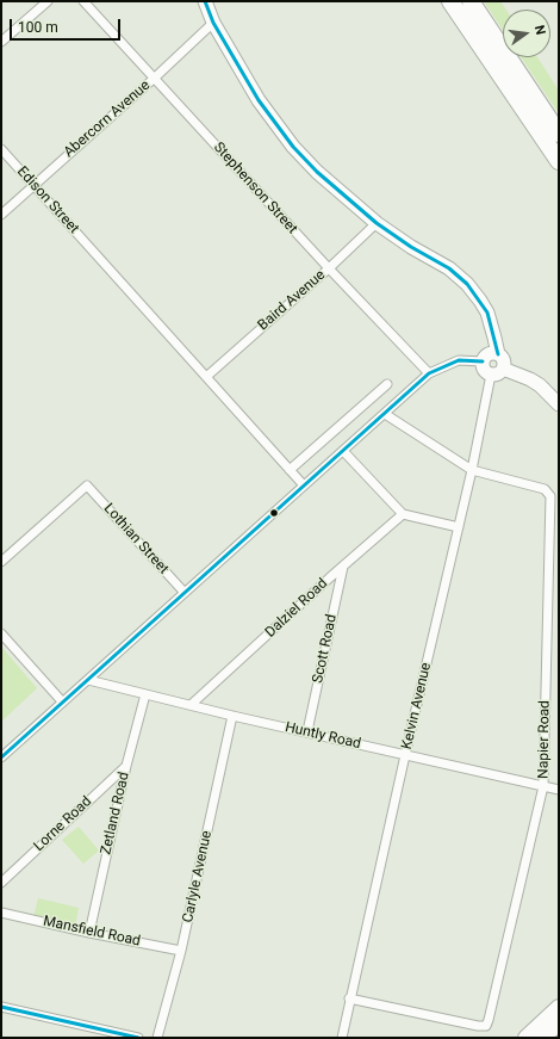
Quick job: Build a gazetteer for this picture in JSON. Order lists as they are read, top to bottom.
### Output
{
  "streets": {
    "street": [
      "Abercorn Avenue",
      "Stephenson Street",
      "Edison Street",
      "Baird Avenue",
      "Lothian Street",
      "Dalziel Road",
      "Scott Road",
      "Kelvin Avenue",
      "Huntly Road",
      "Napier Road",
      "Zetland Road",
      "Lorne Road",
      "Carlyle Avenue",
      "Mansfield Road"
    ]
  },
  "crossings": [
    ["Abercorn Avenue", "Stephenson Street"],
    ["Abercorn Avenue", "Edison Street"],
    ["Stephenson Street", "Baird Avenue"],
    ["Edison Street", "Baird Avenue"],
    ["Dalziel Road", "Scott Road"],
    ["Dalziel Road", "Huntly Road"],
    ["Scott Road", "Huntly Road"],
    ["Kelvin Avenue", "Huntly Road"],
    ["Kelvin Avenue", "Napier Road"],
    ["Huntly Road", "Napier Road"],
    ["Huntly Road", "Zetland Road"],
    ["Huntly Road", "Carlyle Avenue"],
    ["Zetland Road", "Lorne Road"],
    ["Zetland Road", "Mansfield Road"],
    ["Carlyle Avenue", "Mansfield Road"]
  ],
  "scale_bar": "100 m",
  "north": "right"
}
